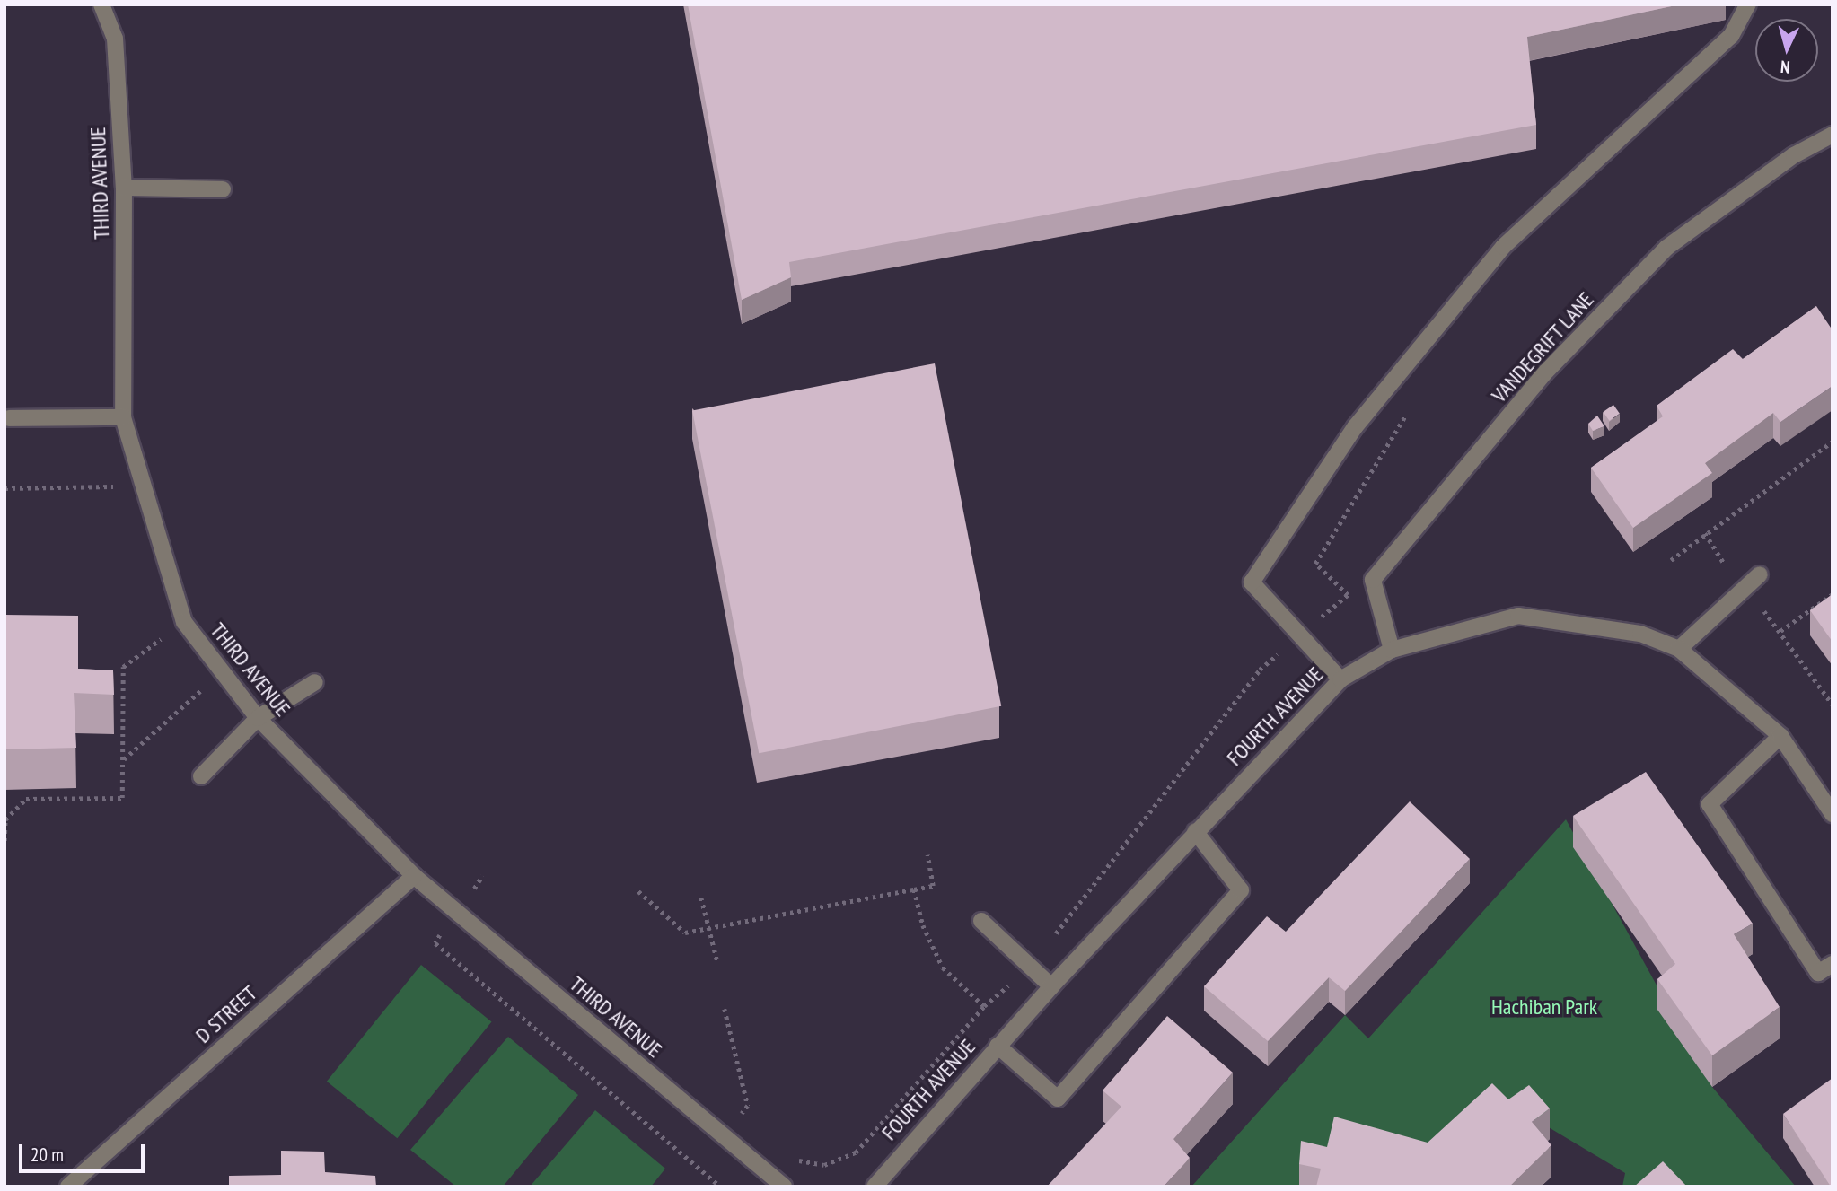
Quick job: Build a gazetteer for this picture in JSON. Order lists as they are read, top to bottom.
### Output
{
  "streets": {
    "street": [
      "THIRD AVENUE",
      "VANDEGRIFT LANE",
      "FOURTH AVENUE",
      "D STREET"
    ]
  },
  "crossings": [
    ["THIRD AVENUE", "D STREET"],
    ["VANDEGRIFT LANE", "FOURTH AVENUE"]
  ],
  "parks": ["Hachiban Park"],
  "scale_bar": "20 m",
  "north": "bottom"
}
